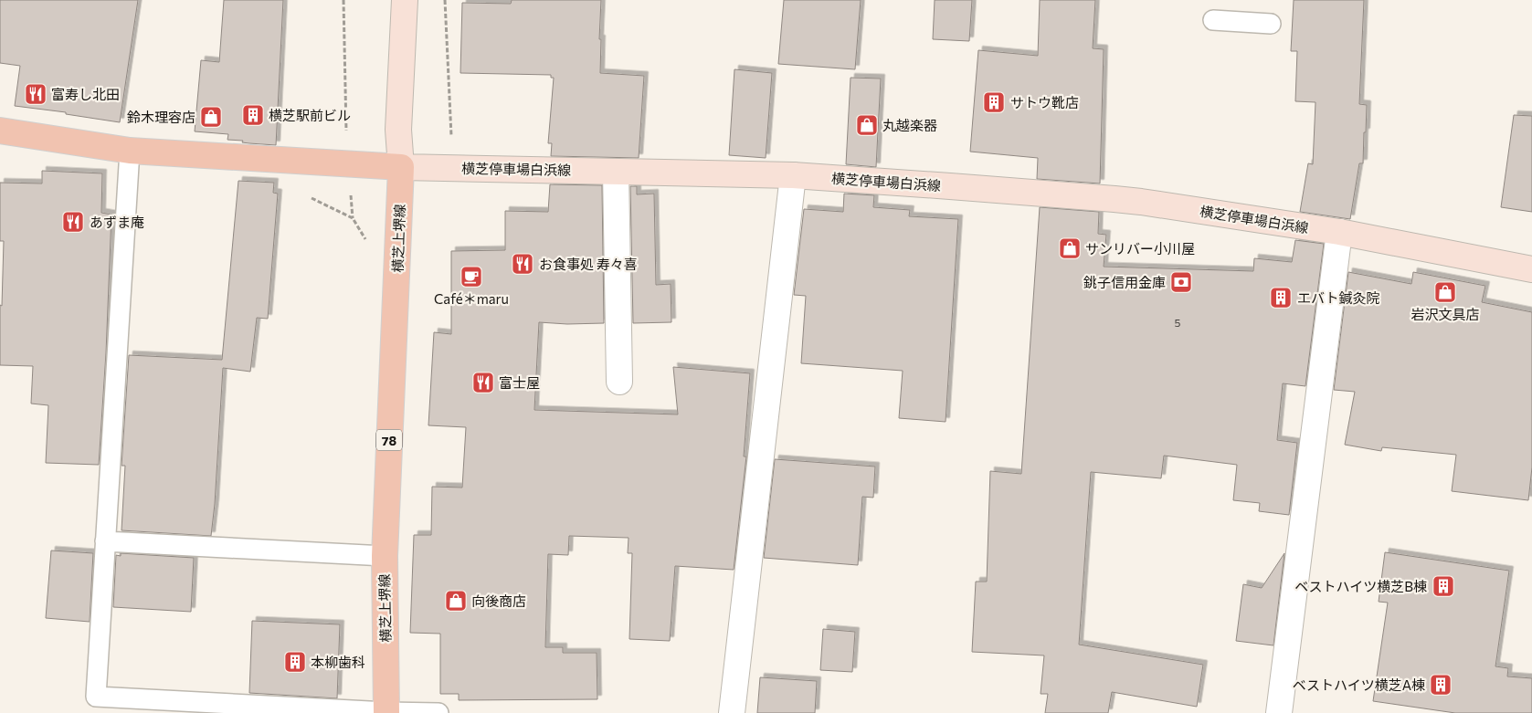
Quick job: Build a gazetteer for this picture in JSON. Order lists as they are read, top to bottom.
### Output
{
  "streets": {
    "main road": ["横芝停車場白浜線", "横芝上堺線", "78"]
  },
  "crossings": [
    ["横芝停車場白浜線", "横芝上堺線"]
  ],
  "places": {
    "restaurant": [
      "富寿し北田",
      "あずま庵",
      "お食事処 寿々喜",
      "富士屋"
    ],
    "building": [
      "サトウ靴店",
      "横芝駅前ビル",
      "エバト鍼灸院",
      "ベストハイツ横芝B棟",
      "本柳歯科",
      "ベストハイツ横芝A棟"
    ],
    "shop": [
      "鈴木理容店",
      "丸越楽器",
      "サンリバー小川屋",
      "岩沢文具店",
      "向後商店"
    ],
    "cafe": ["Café＊maru"],
    "bank": ["銚子信用金庫"]
  },
  "house_numbers": ["5"]
}
